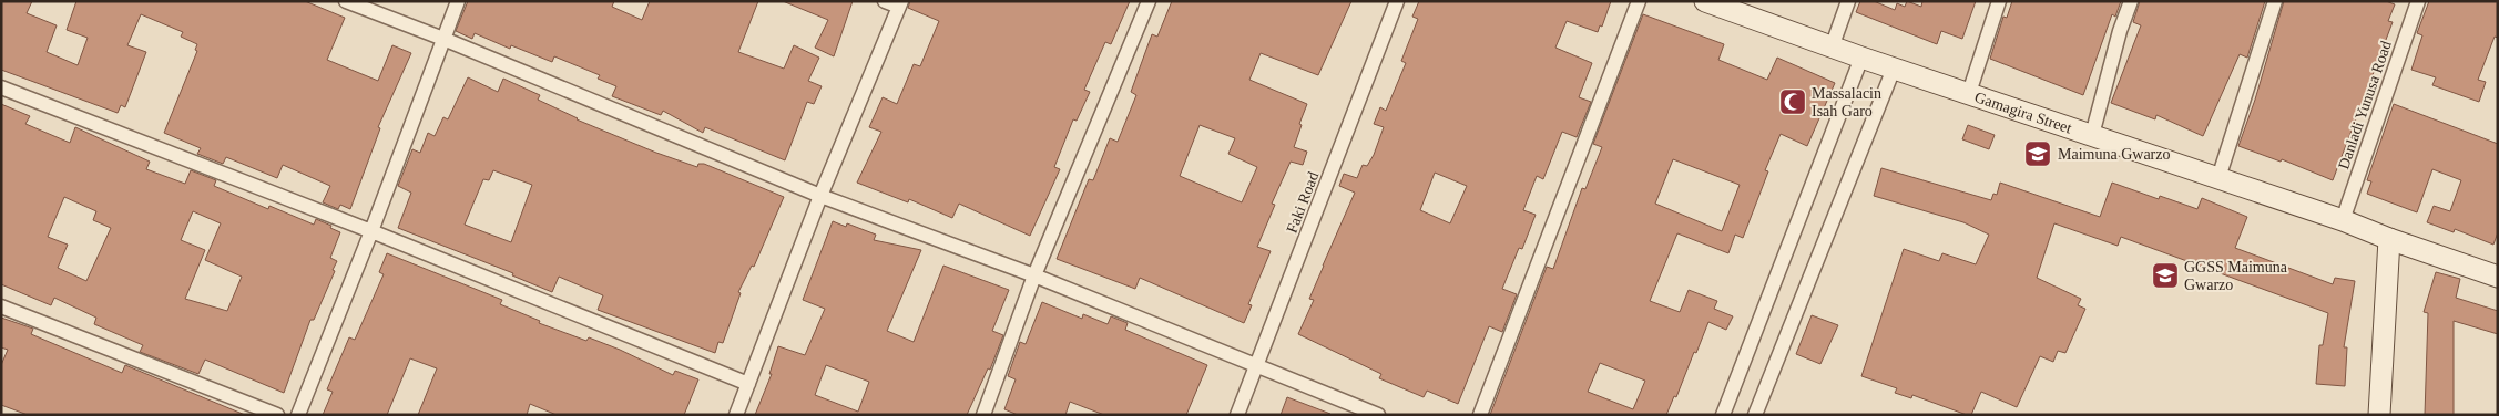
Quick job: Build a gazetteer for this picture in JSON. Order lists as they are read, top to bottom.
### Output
{
  "streets": {
    "street": ["Danladi Yunusa Road", "Gamagira Street", "Faki Road"]
  },
  "crossings": [
    ["Danladi Yunusa Road", "Gamagira Street"]
  ],
  "places": {
    "mosque": ["Massalacin Isah Garo"],
    "school or university": ["Maimuna Gwarzo", "GGSS Maimuna Gwarzo"]
  }
}
